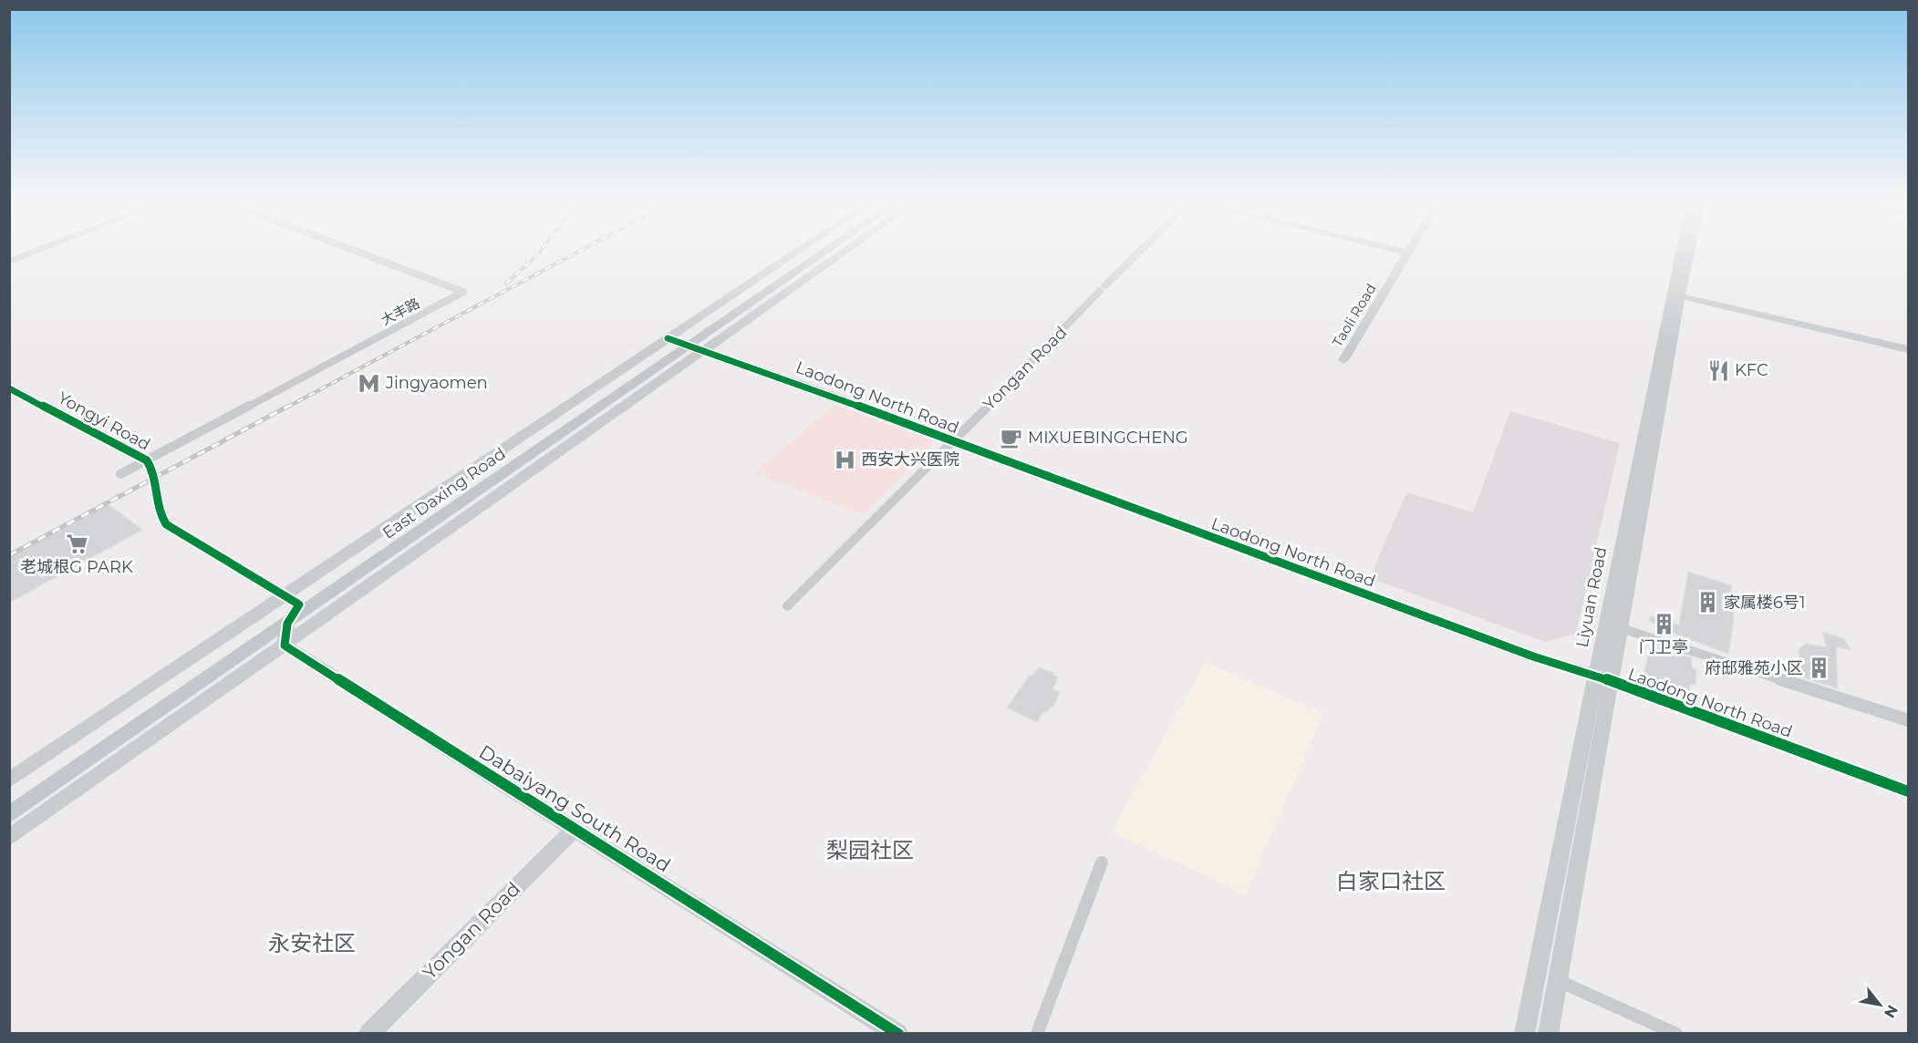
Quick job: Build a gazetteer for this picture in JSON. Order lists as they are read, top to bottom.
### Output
{
  "streets": {
    "main road": [
      "Taoli Road",
      "Yongan Road",
      "Laodong North Road",
      "Yongyi Road",
      "East Daxing Road",
      "Liyuan Road",
      "Dabaiyang South Road"
    ],
    "street": ["大丰路"]
  },
  "crossings": [
    ["大丰路", "Yongyi Road"],
    ["Yongan Road", "Laodong North Road"],
    ["Yongan Road", "Dabaiyang South Road"],
    ["Laodong North Road", "East Daxing Road"],
    ["Laodong North Road", "Liyuan Road"],
    ["Yongyi Road", "East Daxing Road"]
  ],
  "districts": ["梨园社区", "白家口社区", "永安社区"],
  "places": {
    "restaurant": ["KFC"],
    "metro station": ["Jingyaomen"],
    "cafe": ["MIXUEBINGCHENG"],
    "hospital": ["西安大兴医院"],
    "supermarket": ["老城根G PARK"],
    "building": ["家属楼6号1", "门卫亭", "府邸雅苑小区"]
  },
  "north": "bottom right"
}
